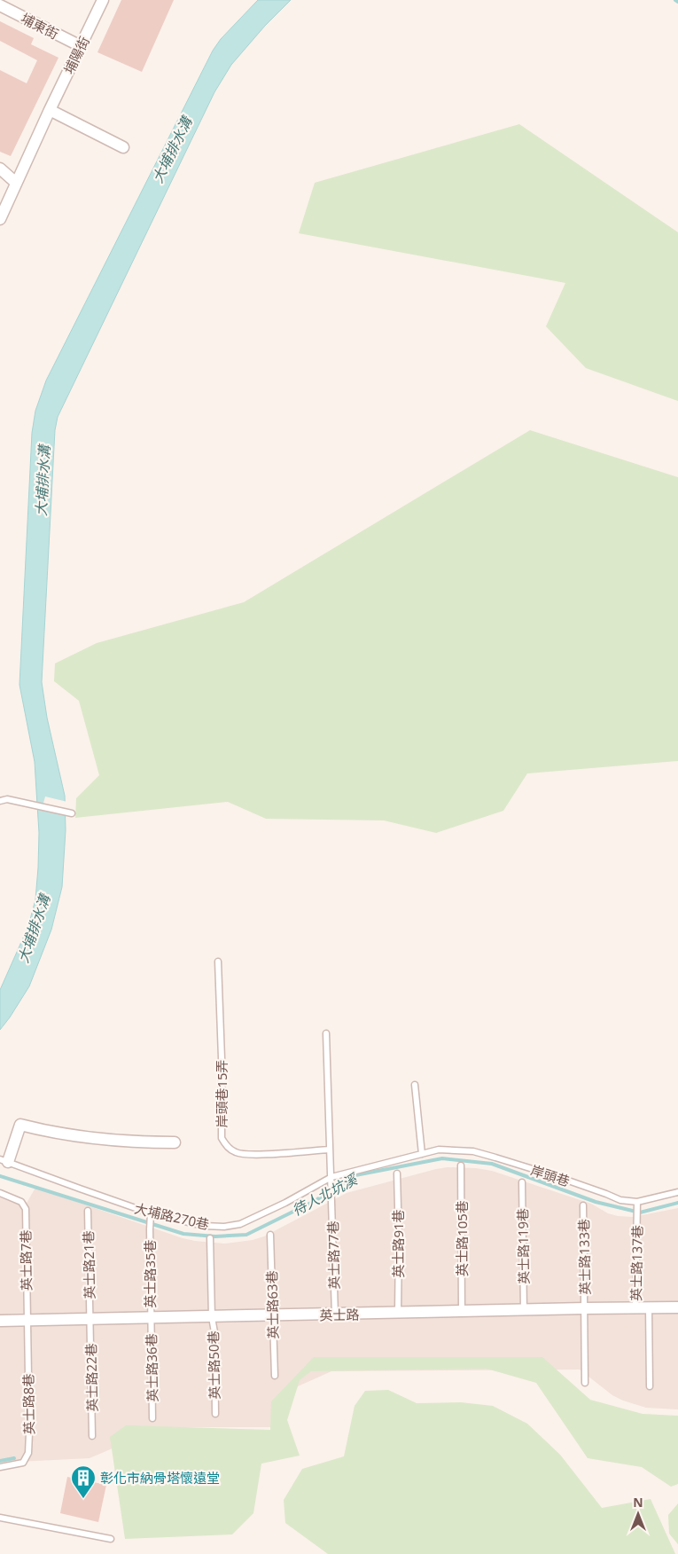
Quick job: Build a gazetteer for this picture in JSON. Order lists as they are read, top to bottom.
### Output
{
  "streets": {
    "street": [
      "埔東街",
      "埔陽街",
      "大埔路270巷",
      "英士路"
    ],
    "lane": [
      "岸頭巷15弄",
      "岸頭巷",
      "英士路105巷",
      "英士路91巷",
      "英士路119巷",
      "英士路77巷",
      "英士路133巷",
      "英士路7巷",
      "英士路137巷",
      "英士路21巷",
      "英士路35巷",
      "英士路63巷",
      "英士路50巷",
      "英士路36巷",
      "英士路22巷",
      "英士路8巷"
    ]
  },
  "crossings": [
    ["埔東街", "埔陽街"],
    ["岸頭巷", "英士路137巷"],
    ["大埔路270巷", "英士路77巷"],
    ["大埔路270巷", "英士路35巷"],
    ["英士路105巷", "英士路"],
    ["英士路91巷", "英士路"],
    ["英士路119巷", "英士路"],
    ["英士路77巷", "英士路"],
    ["英士路133巷", "英士路"],
    ["英士路7巷", "英士路"],
    ["英士路7巷", "英士路8巷"],
    ["英士路137巷", "英士路"],
    ["英士路21巷", "英士路"],
    ["英士路21巷", "英士路22巷"],
    ["英士路35巷", "英士路"],
    ["英士路35巷", "英士路36巷"],
    ["英士路63巷", "英士路"],
    ["英士路", "英士路50巷"],
    ["英士路", "英士路36巷"],
    ["英士路", "英士路22巷"],
    ["英士路", "英士路8巷"]
  ],
  "water": ["大埔排水溝", "待人北坑溪"],
  "places": {
    "building": ["彰化市納骨塔懷遠堂"]
  },
  "north": "top"
}
